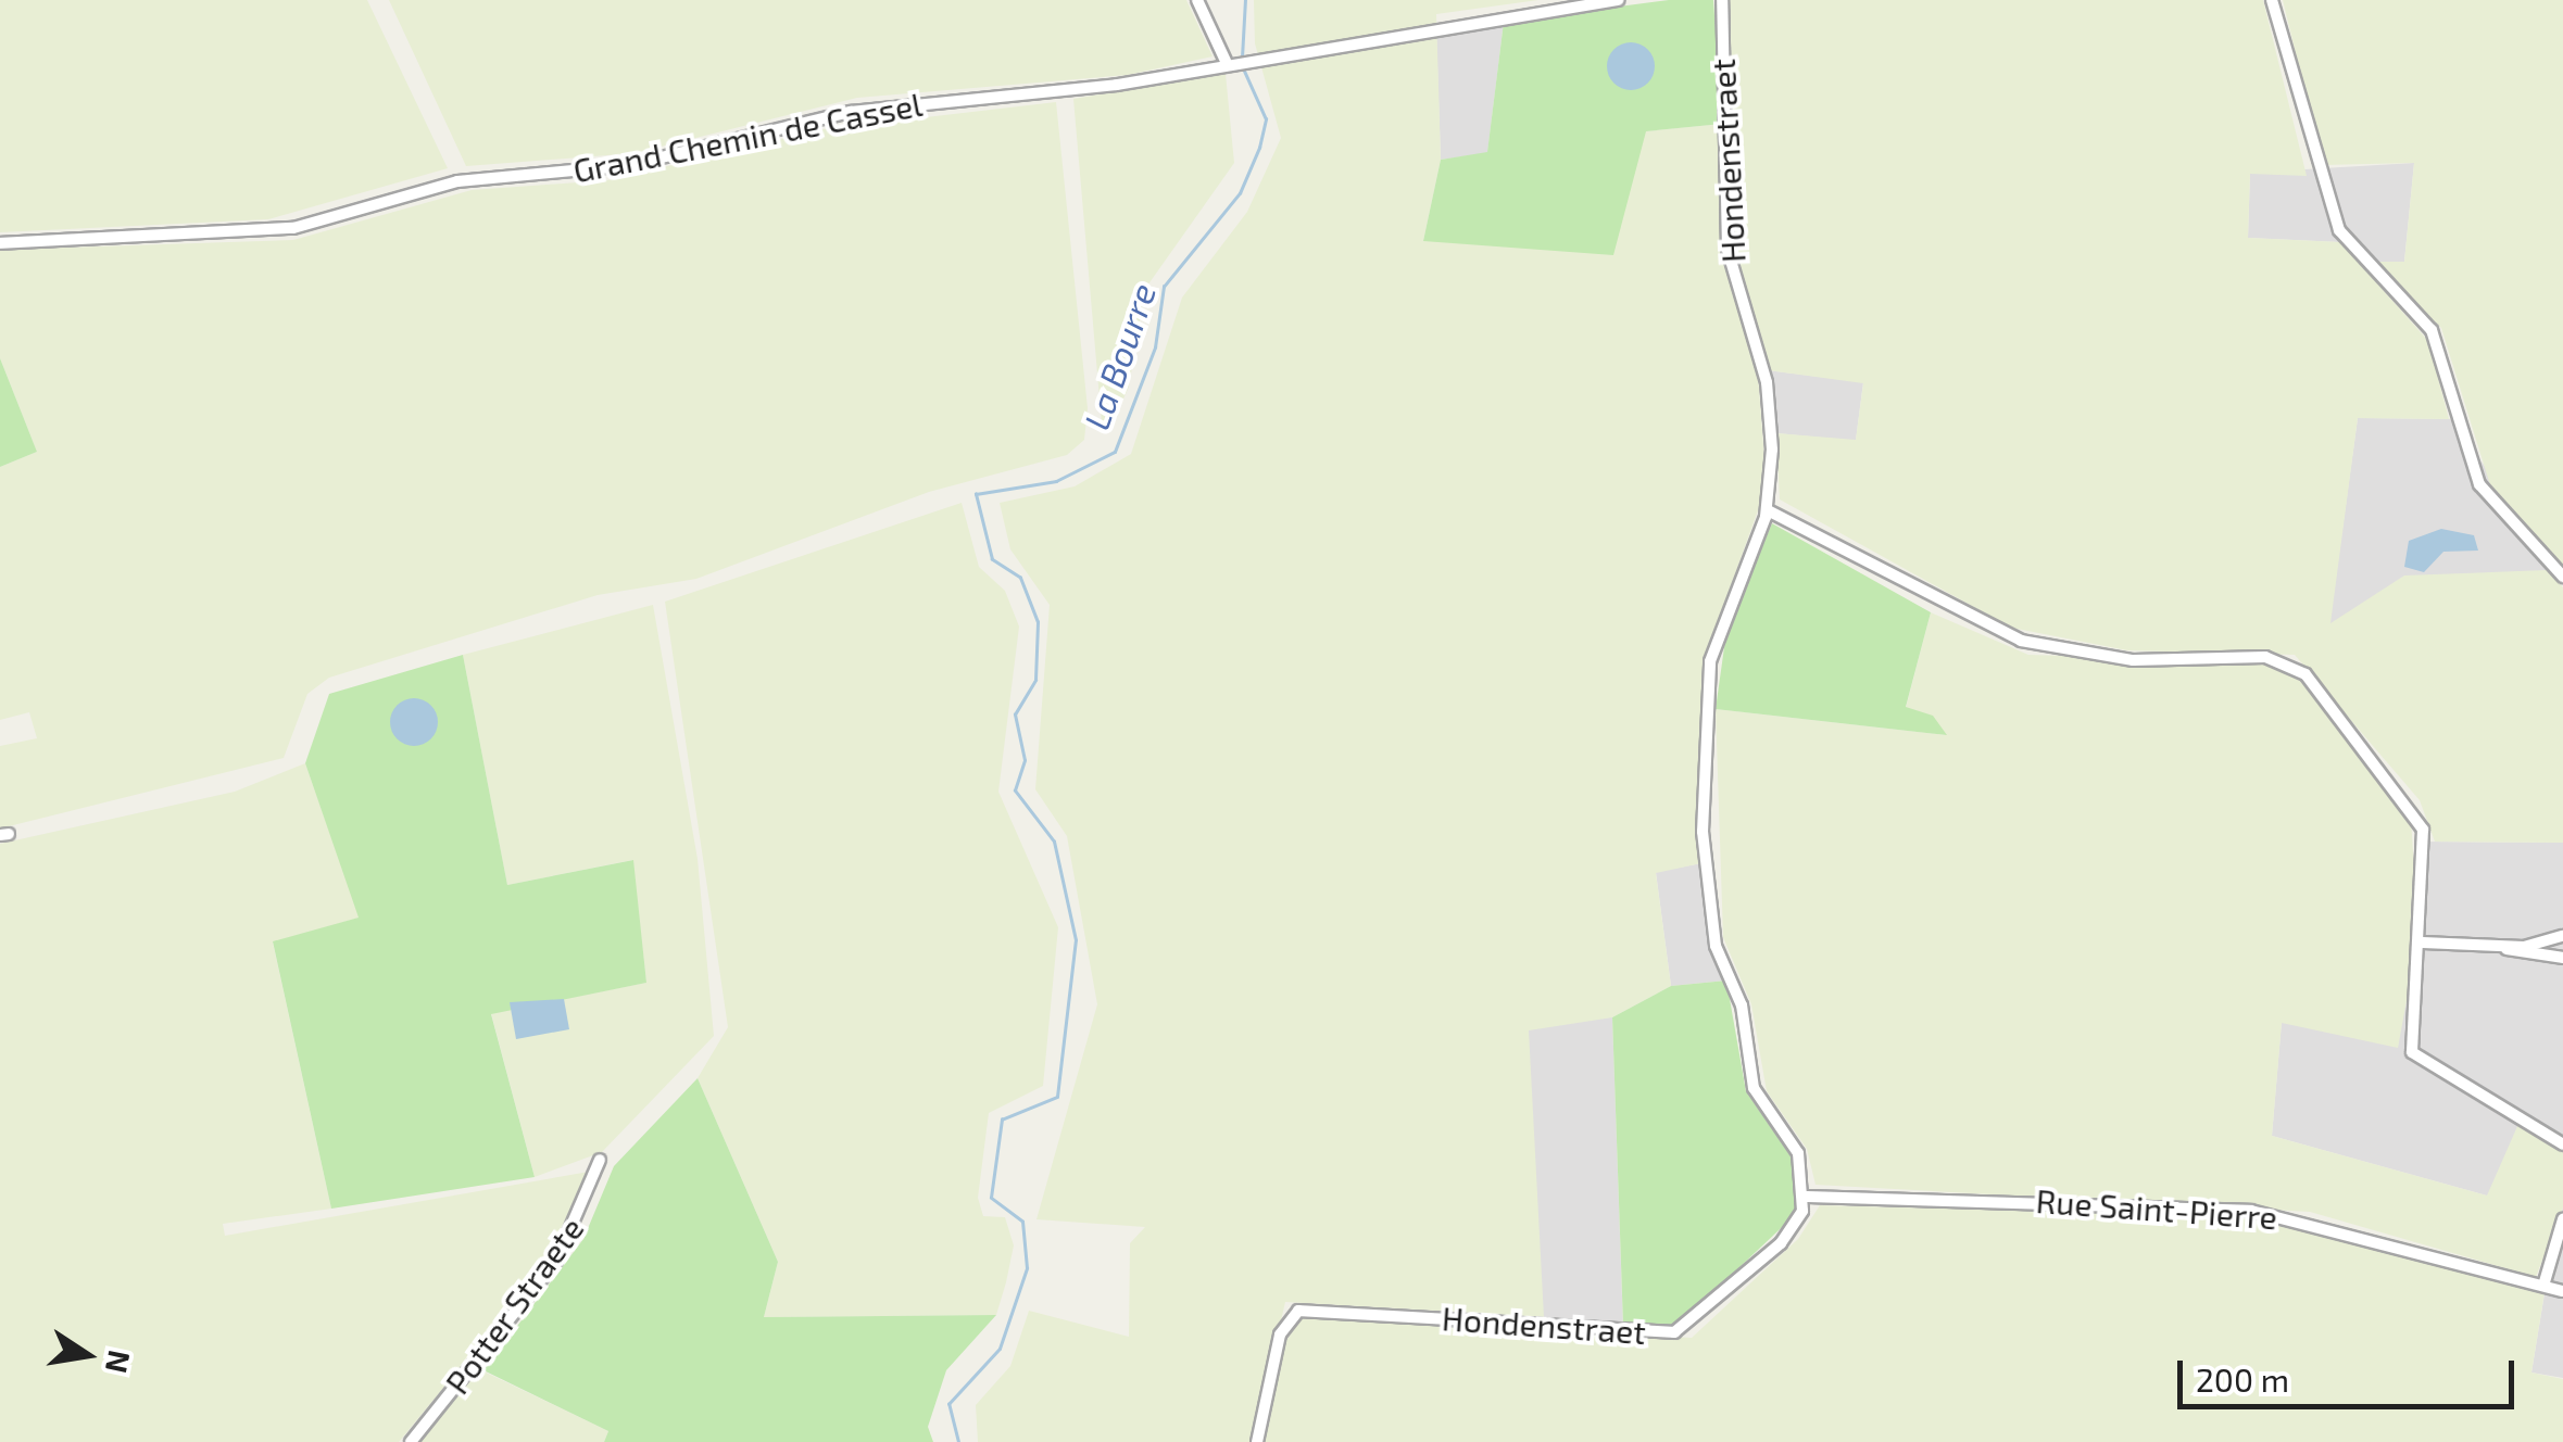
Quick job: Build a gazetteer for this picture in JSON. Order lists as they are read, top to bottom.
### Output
{
  "streets": {
    "street": [
      "Grand Chemin de Cassel",
      "Hondenstraet",
      "Rue Saint-Pierre",
      "Potter Straete"
    ]
  },
  "crossings": [
    ["Hondenstraet", "Rue Saint-Pierre"]
  ],
  "water": ["La Bourre"],
  "scale_bar": "200 m",
  "north": "right"
}
